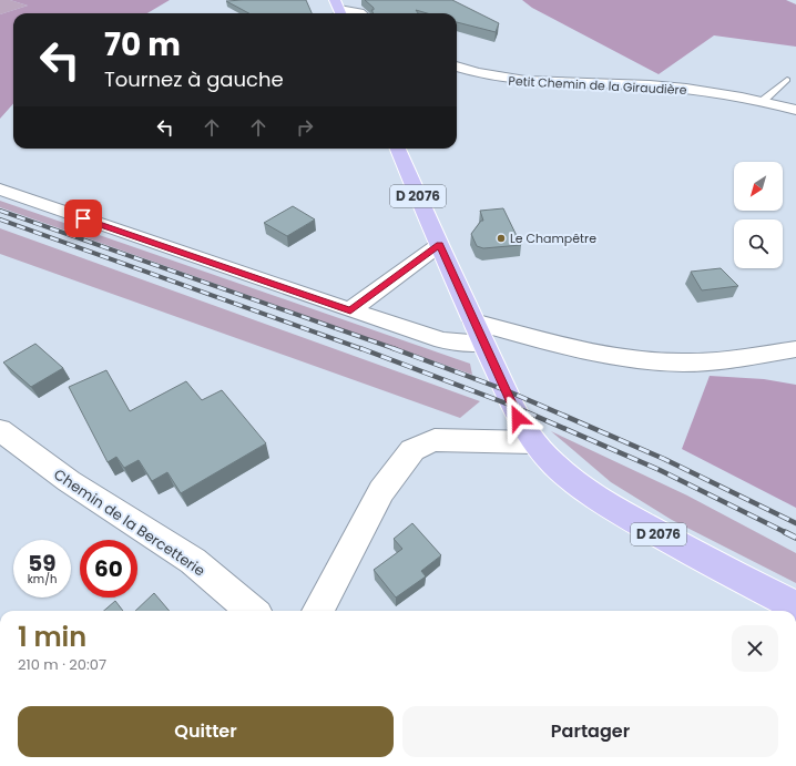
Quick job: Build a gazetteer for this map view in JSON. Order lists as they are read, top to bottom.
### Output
{
  "streets": {
    "main road": ["D 2076"],
    "street": ["Petit Chemin de la Giraudière", "Chemin de la Bercetterie"]
  },
  "places": ["Le Champêtre"],
  "north": "bottom left",
  "page": {
    "turn": ["70 m", "Tournez à gauche"],
    "speed": "59 km/h",
    "limit": "60",
    "heading": ["1 min", "210 m · 20:07"],
    "buttons": ["Quitter", "Partager"]
  }
}
